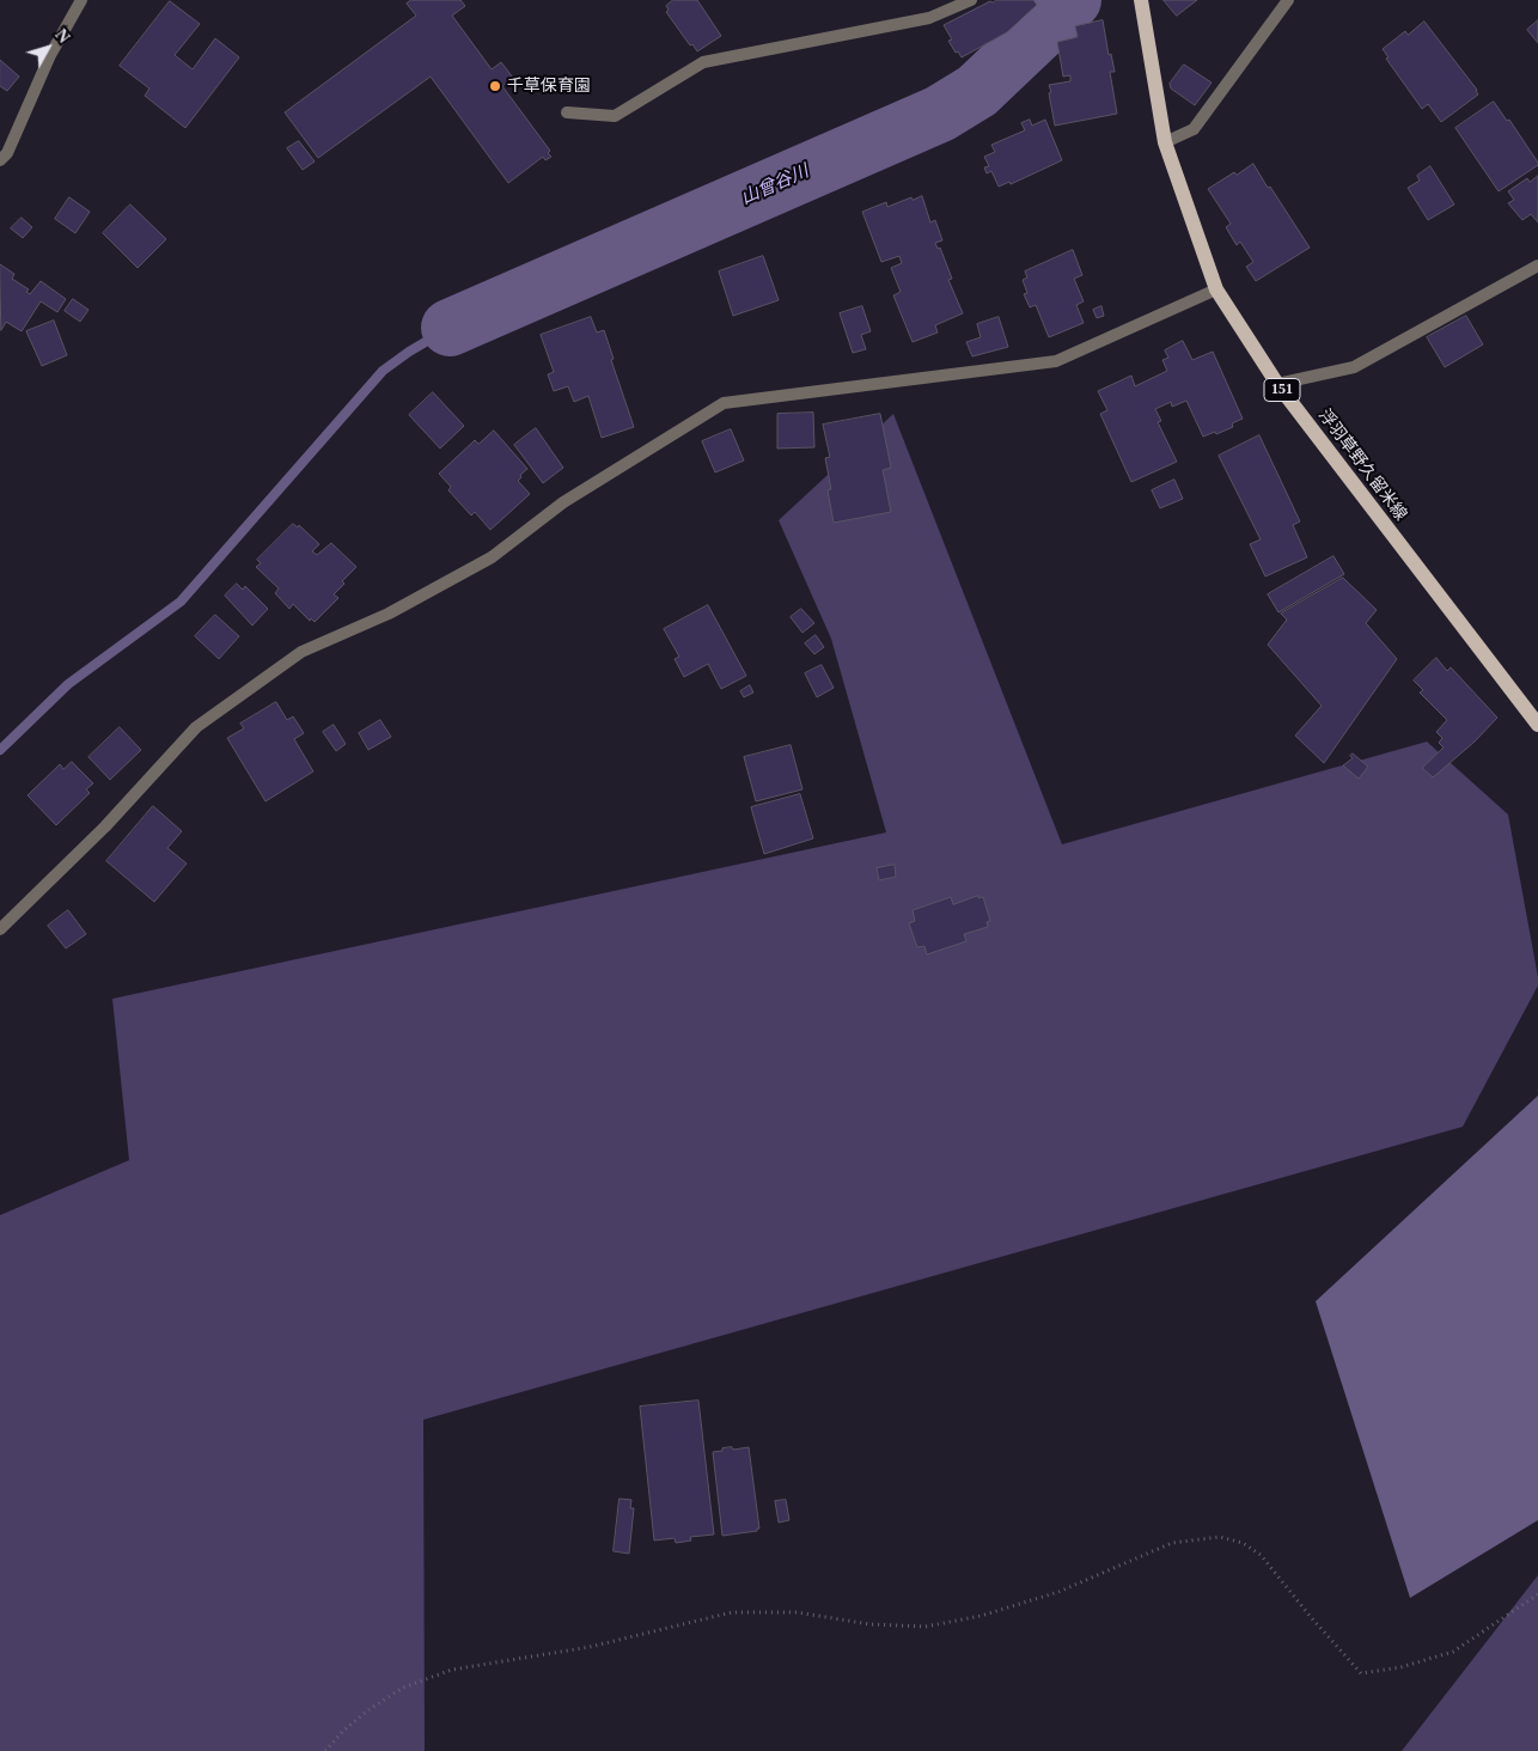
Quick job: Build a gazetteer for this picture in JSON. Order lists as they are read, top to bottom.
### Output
{
  "streets": {
    "main road": ["151", "浮羽草野久留米線"]
  },
  "water": ["山曾谷川"],
  "places": ["千草保育園"],
  "north": "top right"
}
